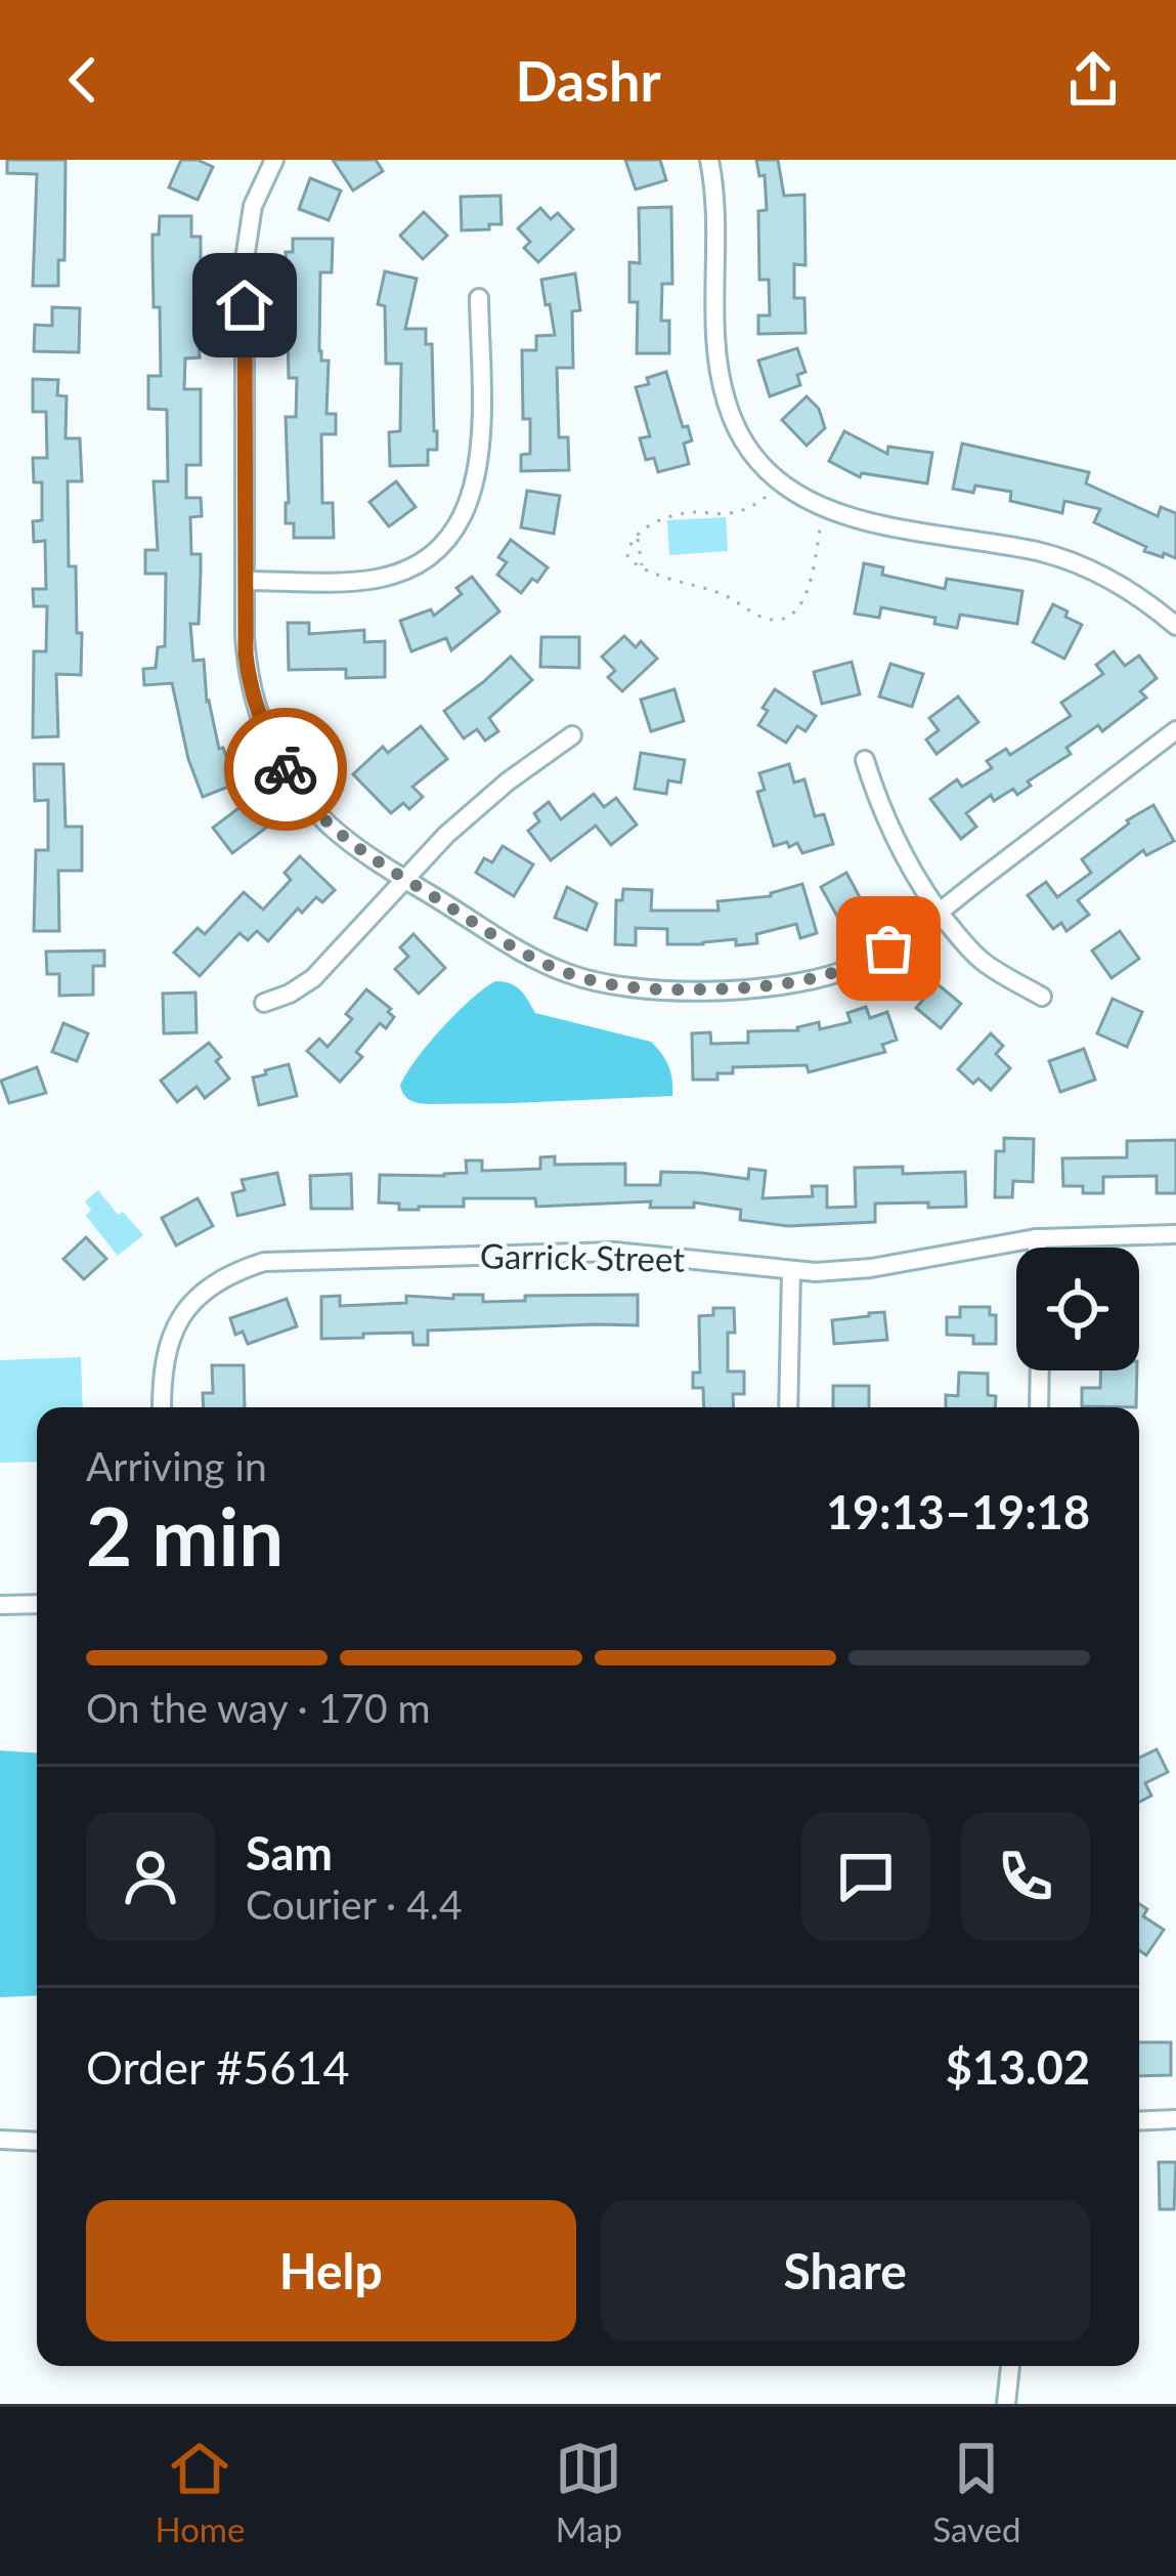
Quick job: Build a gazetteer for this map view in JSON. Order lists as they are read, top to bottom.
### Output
{
  "streets": {
    "street": ["Garrick Street"]
  },
  "page": {
    "header": "Dashr",
    "heading": ["2 min", "Arriving in", "19:13–19:18"],
    "panel": [
      "Sam",
      "Courier · 4.4",
      "Order #5614",
      "$13.02"
    ],
    "bar": "On the way · 170 m",
    "buttons": ["Help", "Share"],
    "tabs": ["Home", "Map", "Saved"]
  }
}
